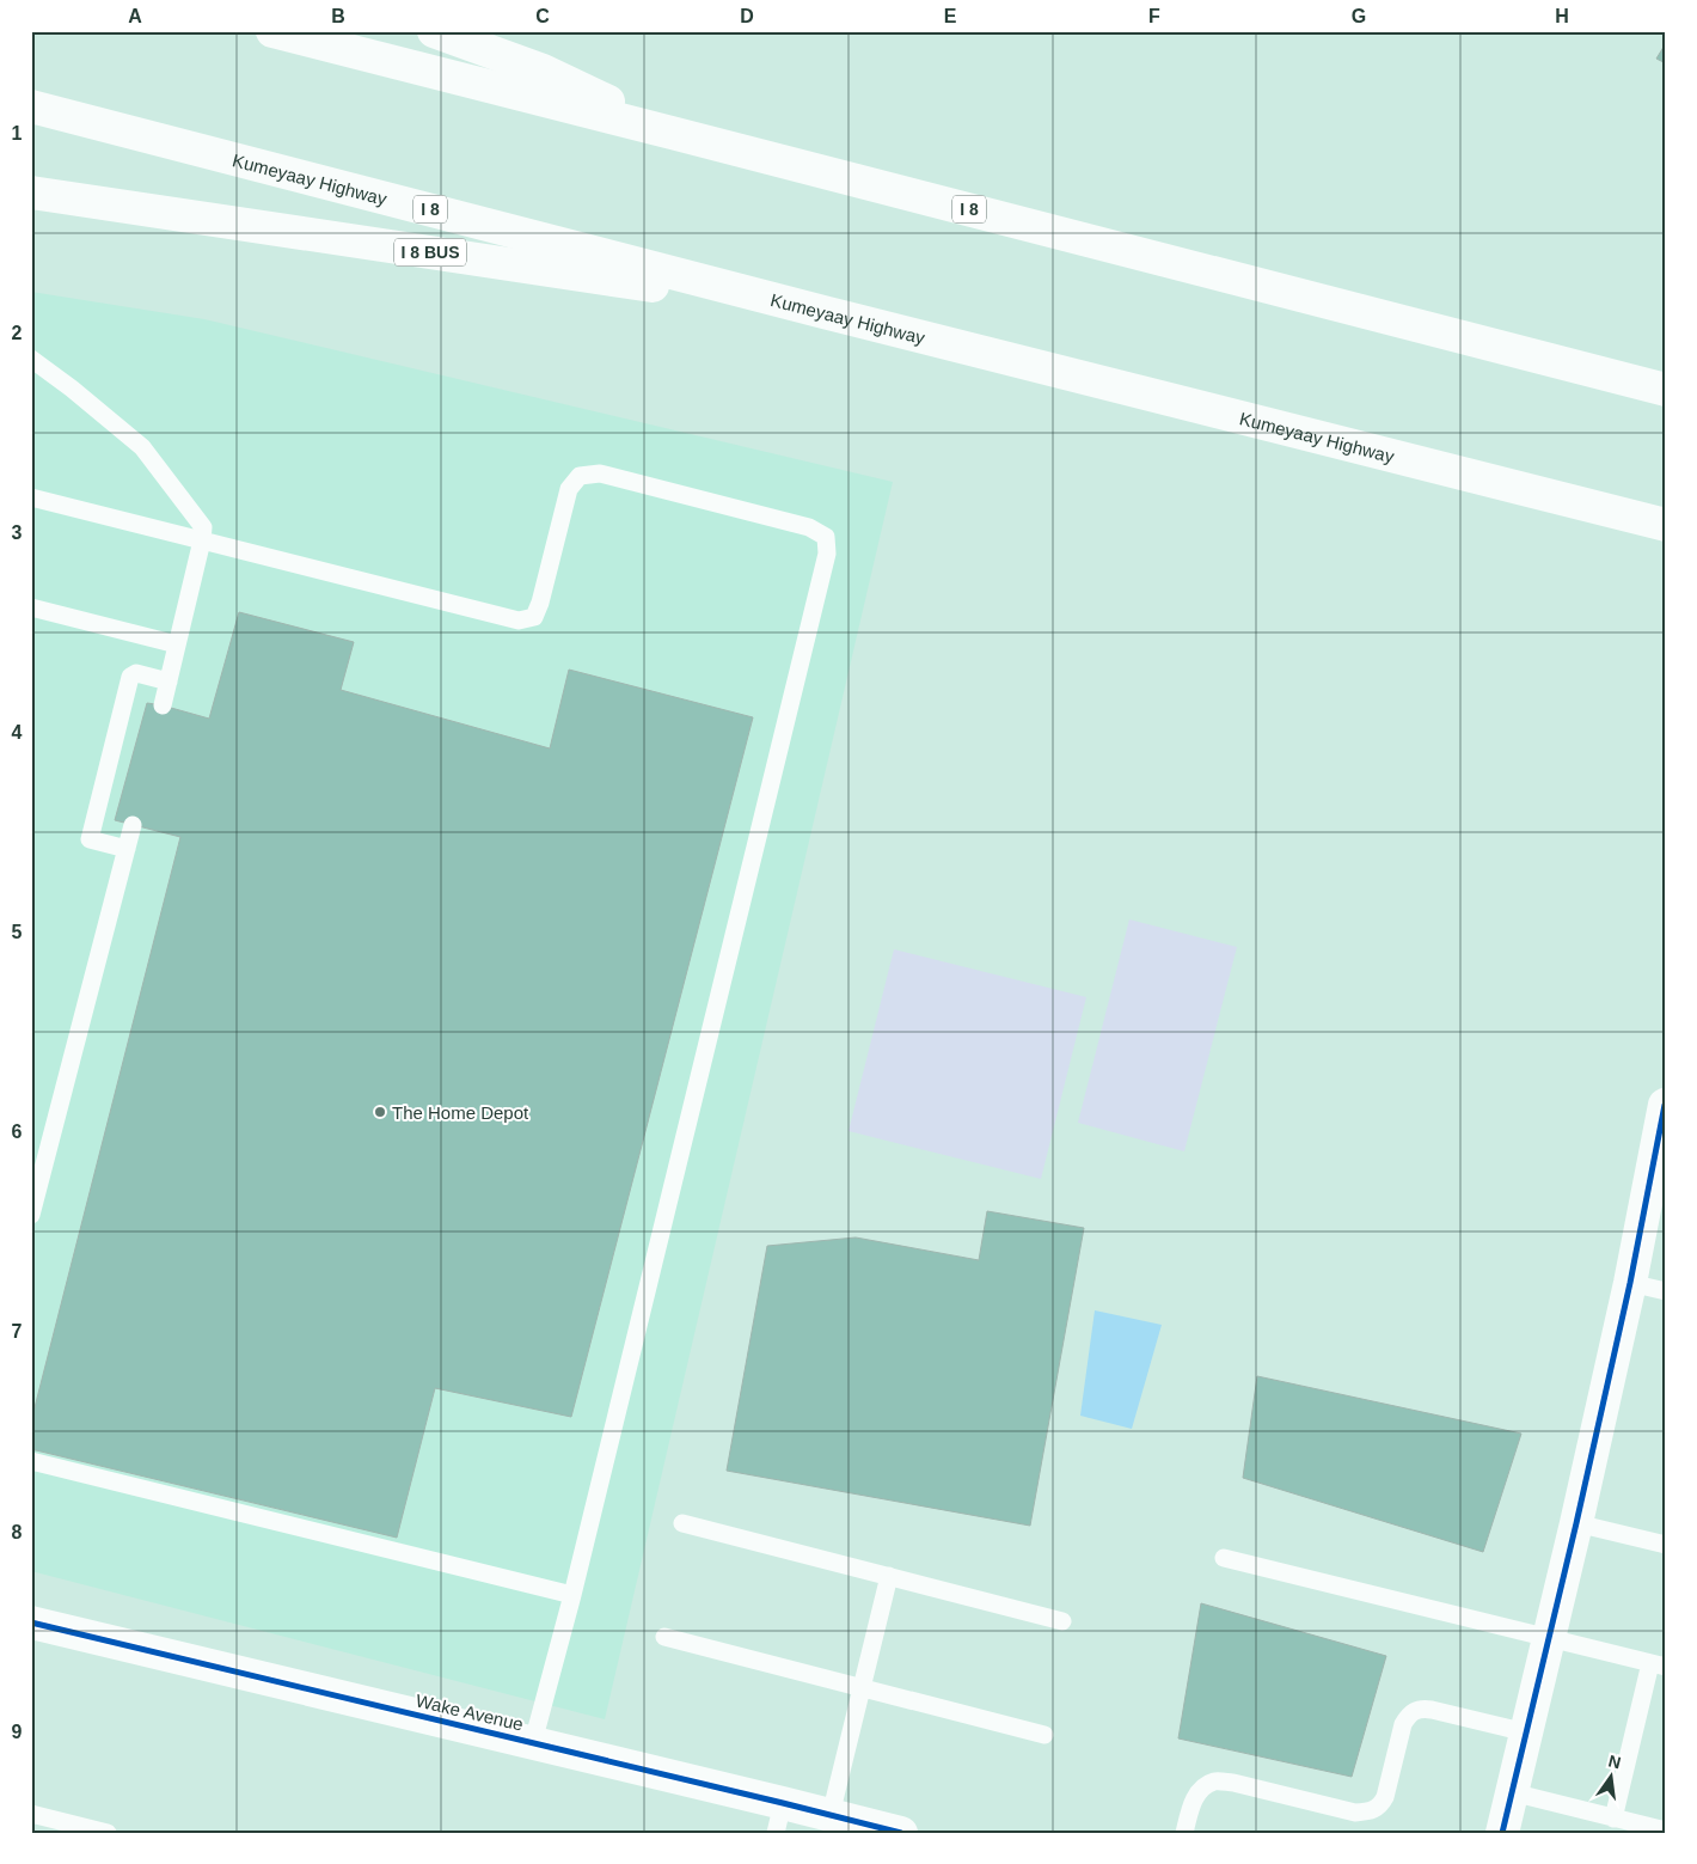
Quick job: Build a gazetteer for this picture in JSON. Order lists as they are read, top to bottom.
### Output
{
  "streets": {
    "main road": [
      "Kumeyaay Highway",
      "I 8",
      "I 8 BUS",
      "Wake Avenue"
    ]
  },
  "crossings": [
    ["Kumeyaay Highway", "I 8 BUS"]
  ],
  "places": ["The Home Depot"],
  "north": "top",
  "grid": {
    "columns": [
      "A",
      "B",
      "C",
      "D",
      "E",
      "F",
      "G",
      "H"
    ],
    "rows": [
      "1",
      "2",
      "3",
      "4",
      "5",
      "6",
      "7",
      "8",
      "9"
    ]
  }
}
